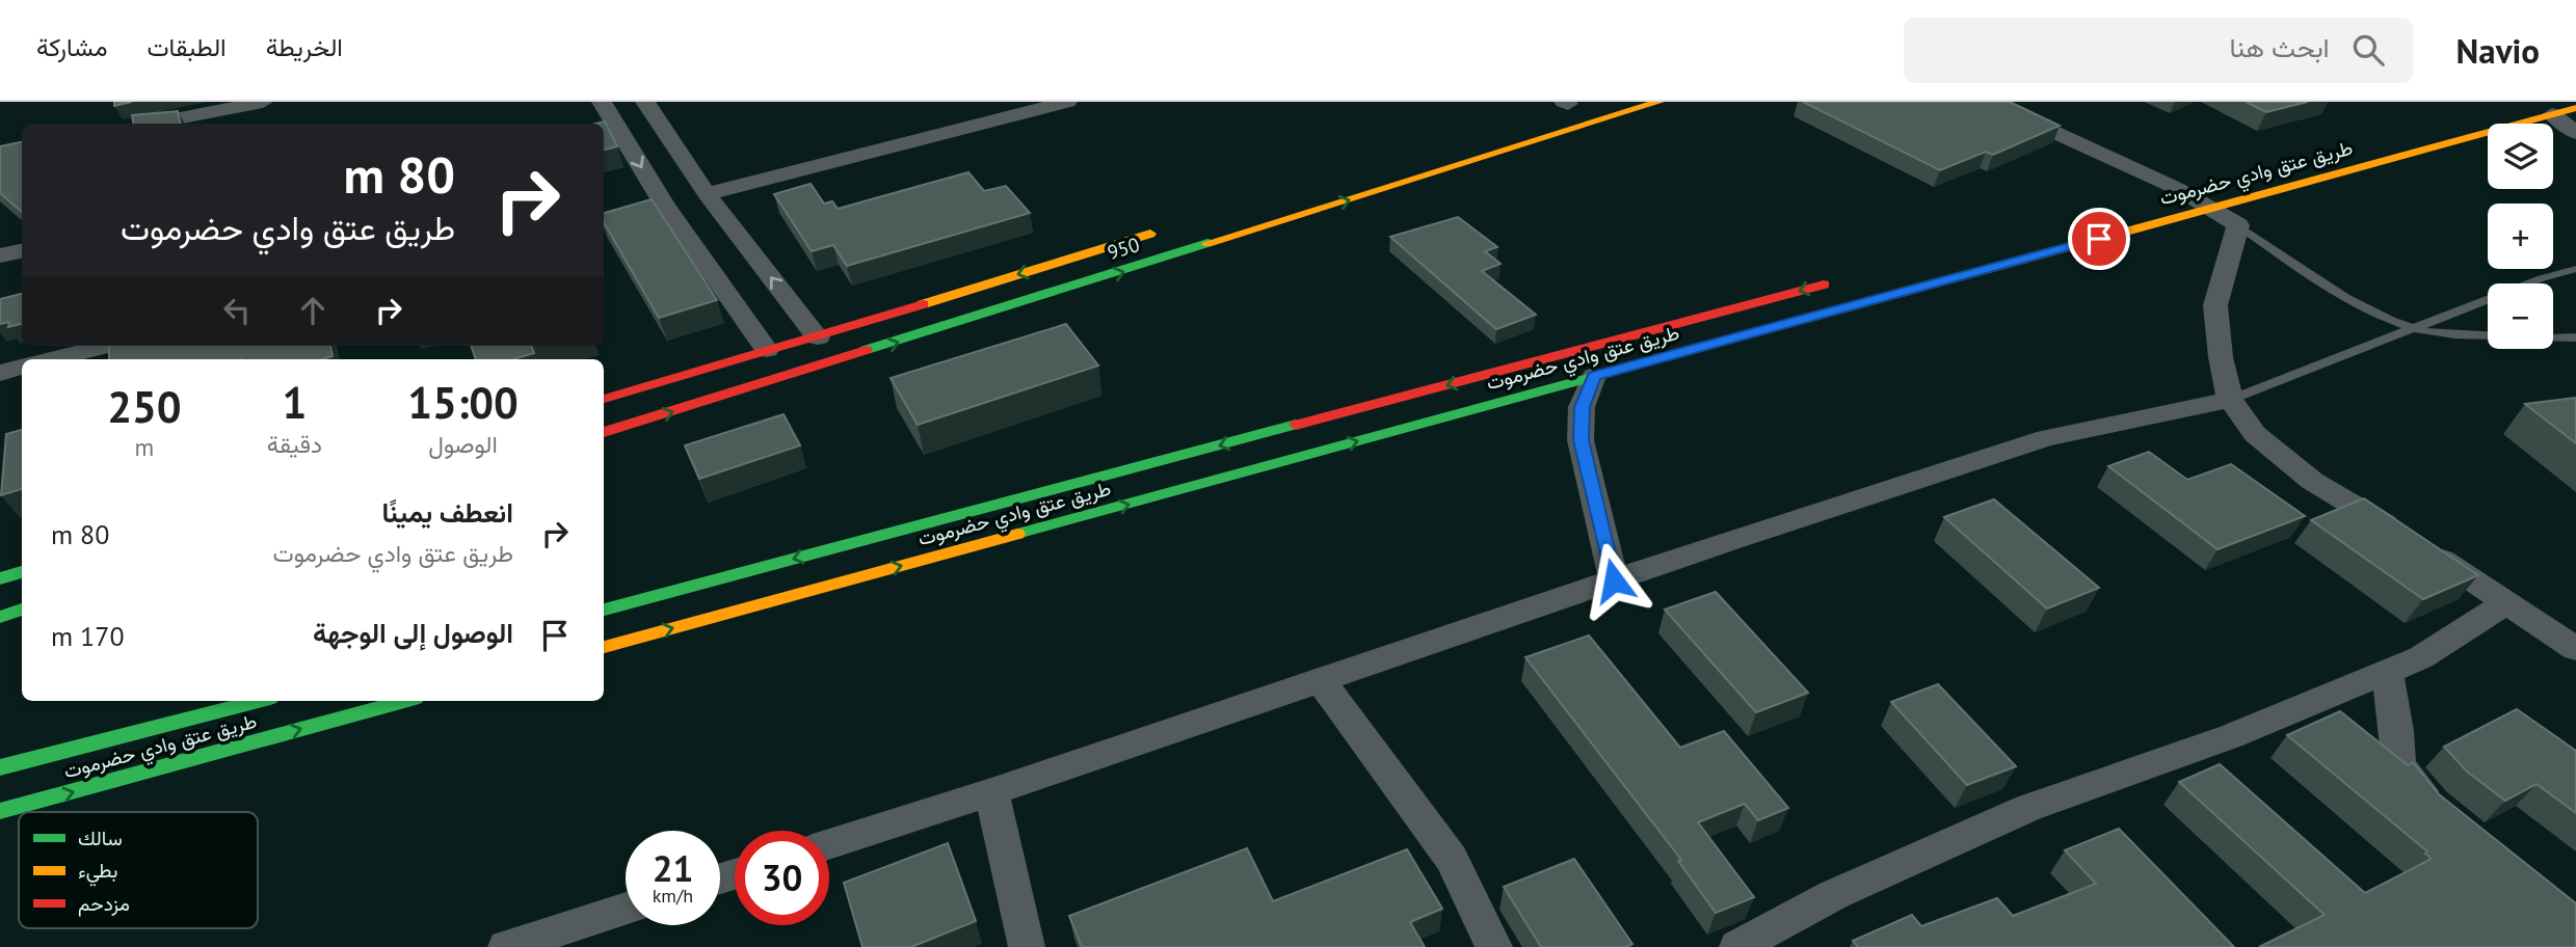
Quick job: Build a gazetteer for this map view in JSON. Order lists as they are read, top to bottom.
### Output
{
  "streets": {
    "main road": ["طريق عتق وادي حضرموت", "950"]
  },
  "legend": ["سالك", "بطيء", "مزدحم"],
  "page": {
    "header": "Navio",
    "search": "ابحث هنا",
    "nav": ["الخريطة", "الطبقات", "مشاركة"],
    "map_buttons": ["+", "−"],
    "turn": ["80 m", "طريق عتق وادي حضرموت"],
    "eta": [
      "15:00",
      "الوصول",
      "1",
      "دقيقة",
      "250",
      "m"
    ],
    "list": [
      {
        "name": "انعطف يمينًا",
        "note": "طريق عتق وادي حضرموت",
        "value": "80 m"
      },
      {
        "name": "الوصول إلى الوجهة",
        "value": "170 m"
      }
    ],
    "speed": "21 km/h",
    "limit": "30"
  }
}
